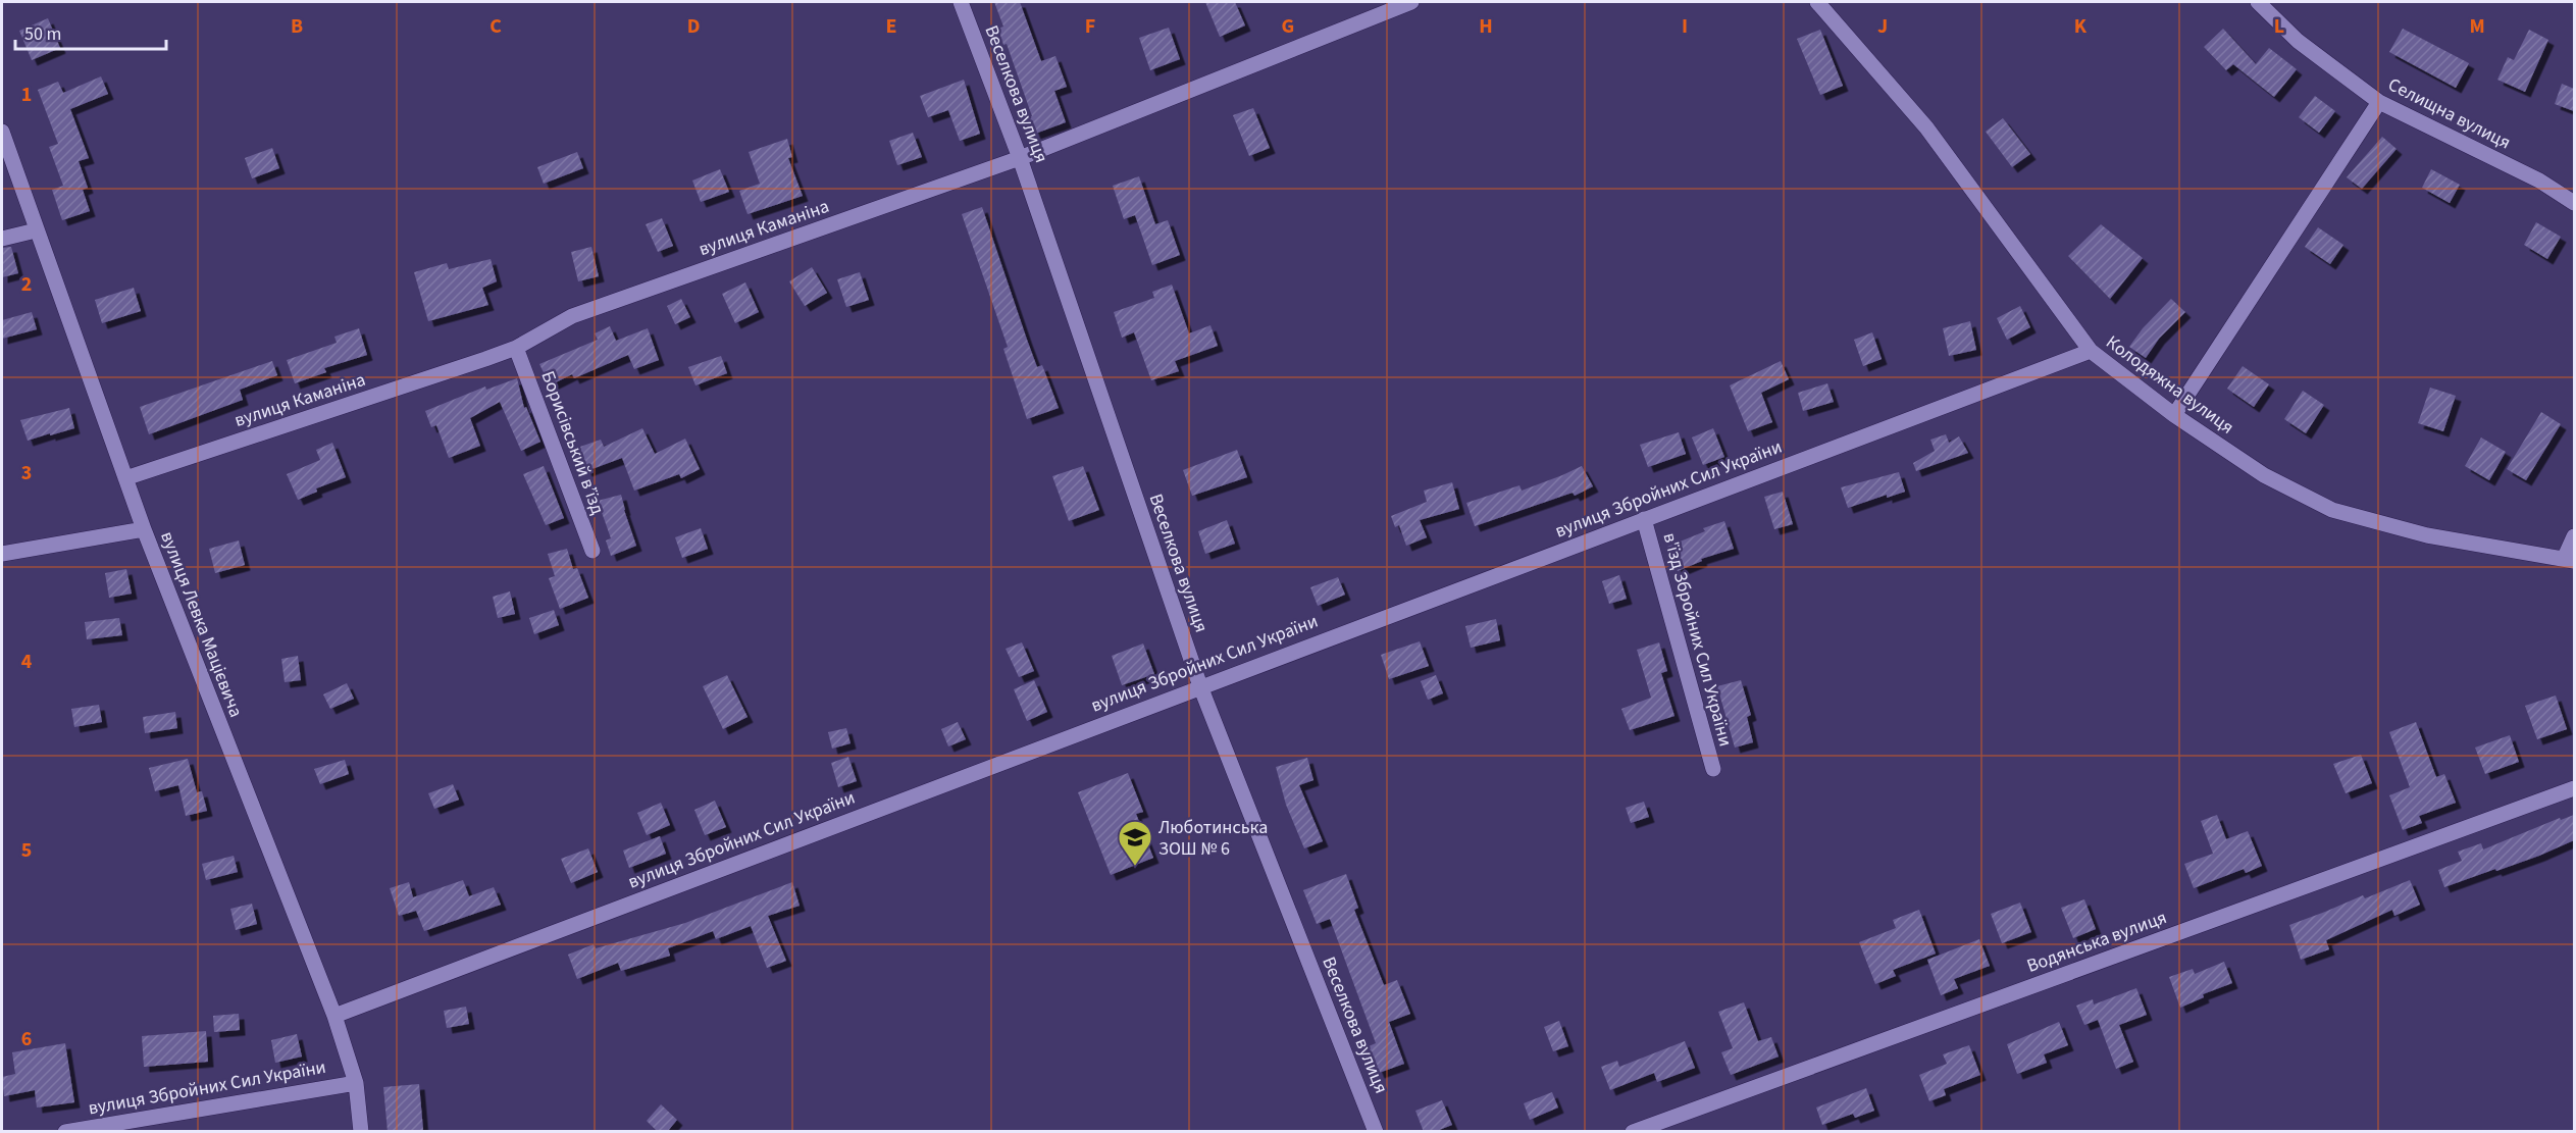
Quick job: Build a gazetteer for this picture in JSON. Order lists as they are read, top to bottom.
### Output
{
  "streets": {
    "street": [
      "Веселкова вулиця",
      "Селищна вулиця",
      "вулиця Каманіна",
      "Колодяжна вулиця",
      "Борисівський в’їзд",
      "вулиця Збройних Сил України",
      "вулиця Левка Мацієвича",
      "в'їзд Збройних Сил України",
      "Водянська вулиця"
    ]
  },
  "crossings": [
    ["Веселкова вулиця", "вулиця Каманіна"],
    ["Веселкова вулиця", "вулиця Збройних Сил України"],
    ["вулиця Каманіна", "Борисівський в’їзд"],
    ["вулиця Каманіна", "вулиця Левка Мацієвича"],
    ["Колодяжна вулиця", "вулиця Збройних Сил України"],
    ["вулиця Збройних Сил України", "вулиця Левка Мацієвича"],
    ["вулиця Збройних Сил України", "в'їзд Збройних Сил України"]
  ],
  "places": {
    "school or university": ["Люботинська ЗОШ № 6"]
  },
  "scale_bar": "50 m",
  "grid": {
    "columns": [
      "B",
      "C",
      "D",
      "E",
      "F",
      "G",
      "H",
      "I",
      "J",
      "K",
      "L",
      "M"
    ],
    "rows": [
      "1",
      "2",
      "3",
      "4",
      "5",
      "6"
    ]
  }
}
